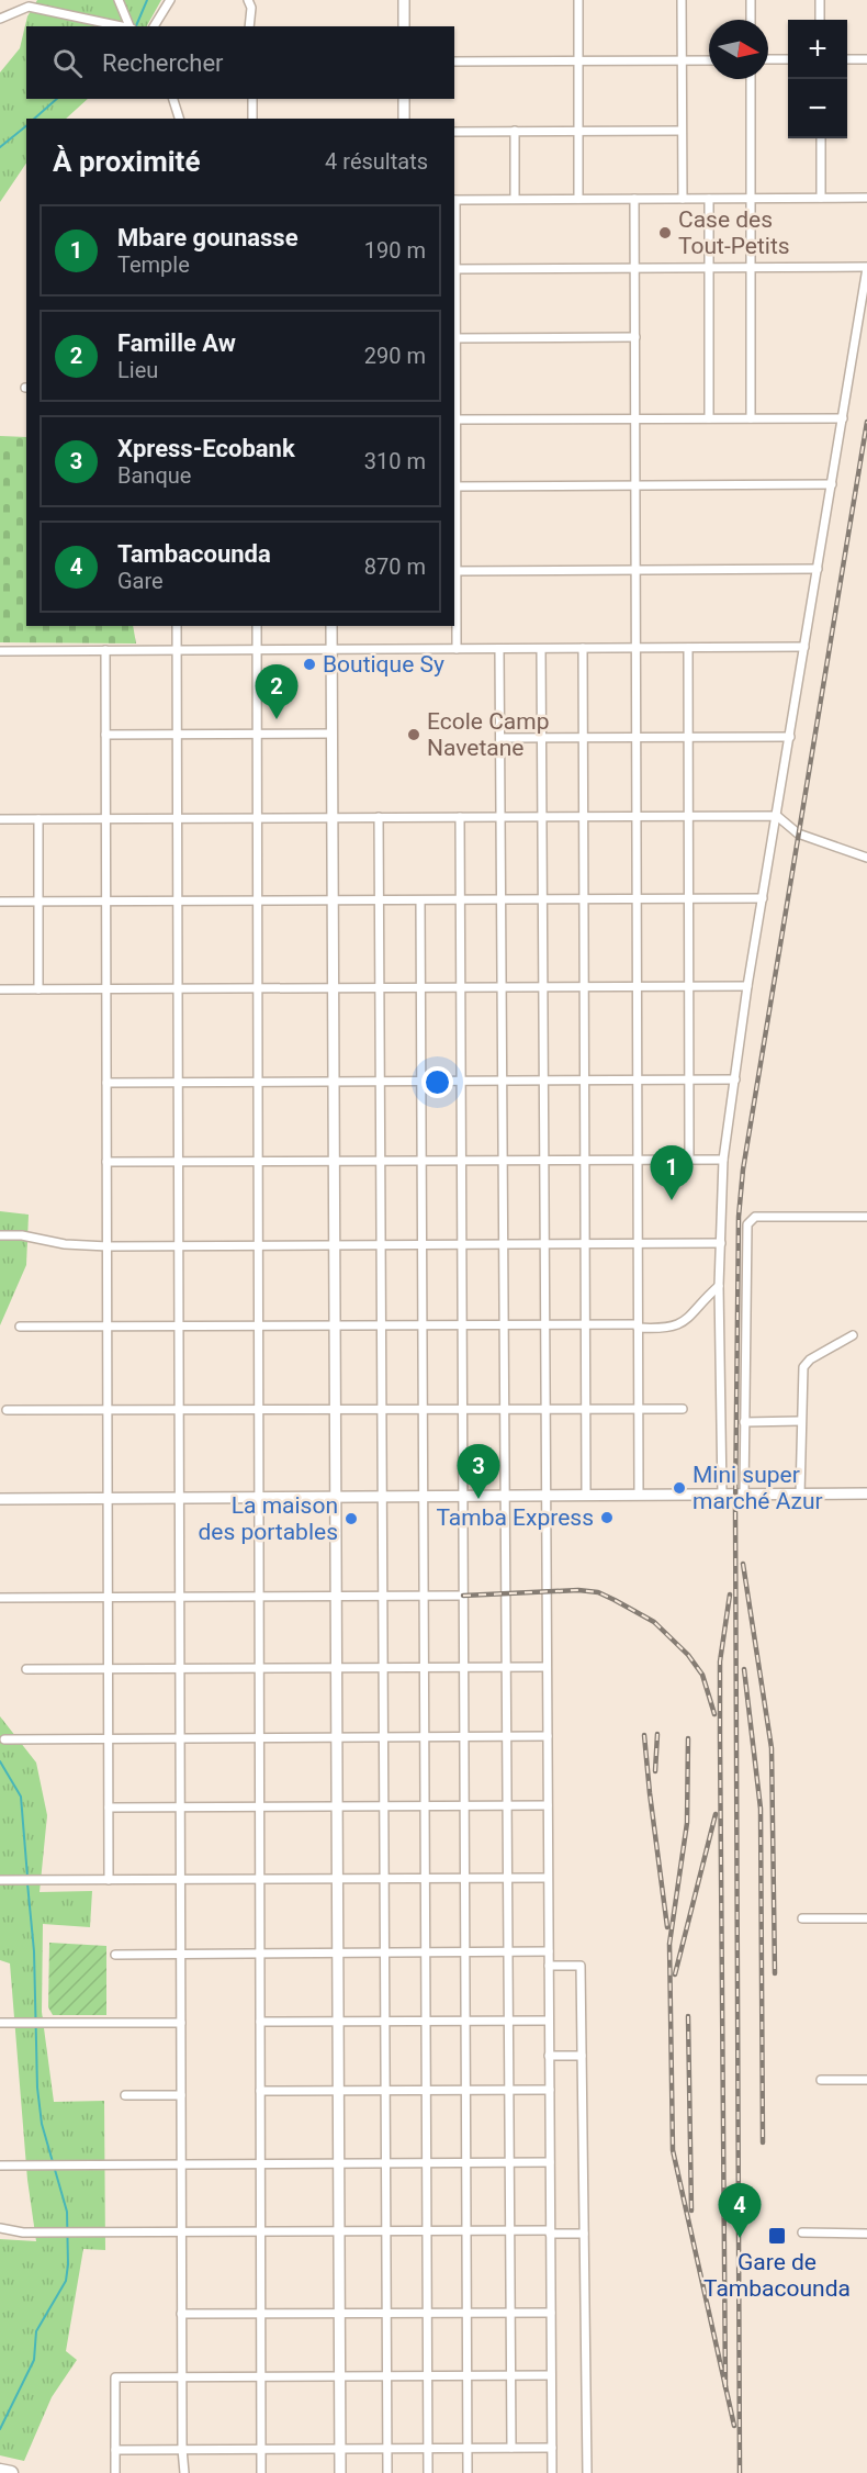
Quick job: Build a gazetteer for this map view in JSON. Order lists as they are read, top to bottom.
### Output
{
  "places": {
    "other": [
      "Case des Tout-Petits",
      "Boutique Sy",
      "Ecole Camp Navetane",
      "Mini super marché Azur",
      "Tamba Express",
      "La maison des portables"
    ],
    "transit": ["Gare de Tambacounda"]
  },
  "north": "right",
  "page": {
    "map_buttons": ["+", "−"],
    "search": "Rechercher",
    "heading": ["À proximité", "4 résultats"],
    "list": [
      {
        "mark": "1",
        "name": "Mbare gounasse",
        "note": "Temple",
        "value": "190 m"
      },
      {
        "mark": "2",
        "name": "Famille Aw",
        "note": "Lieu",
        "value": "290 m"
      },
      {
        "mark": "3",
        "name": "Xpress-Ecobank",
        "note": "Banque",
        "value": "310 m"
      },
      {
        "mark": "4",
        "name": "Tambacounda",
        "note": "Gare",
        "value": "870 m"
      }
    ],
    "pins": [
      "2",
      "1",
      "3",
      "4"
    ]
  }
}
